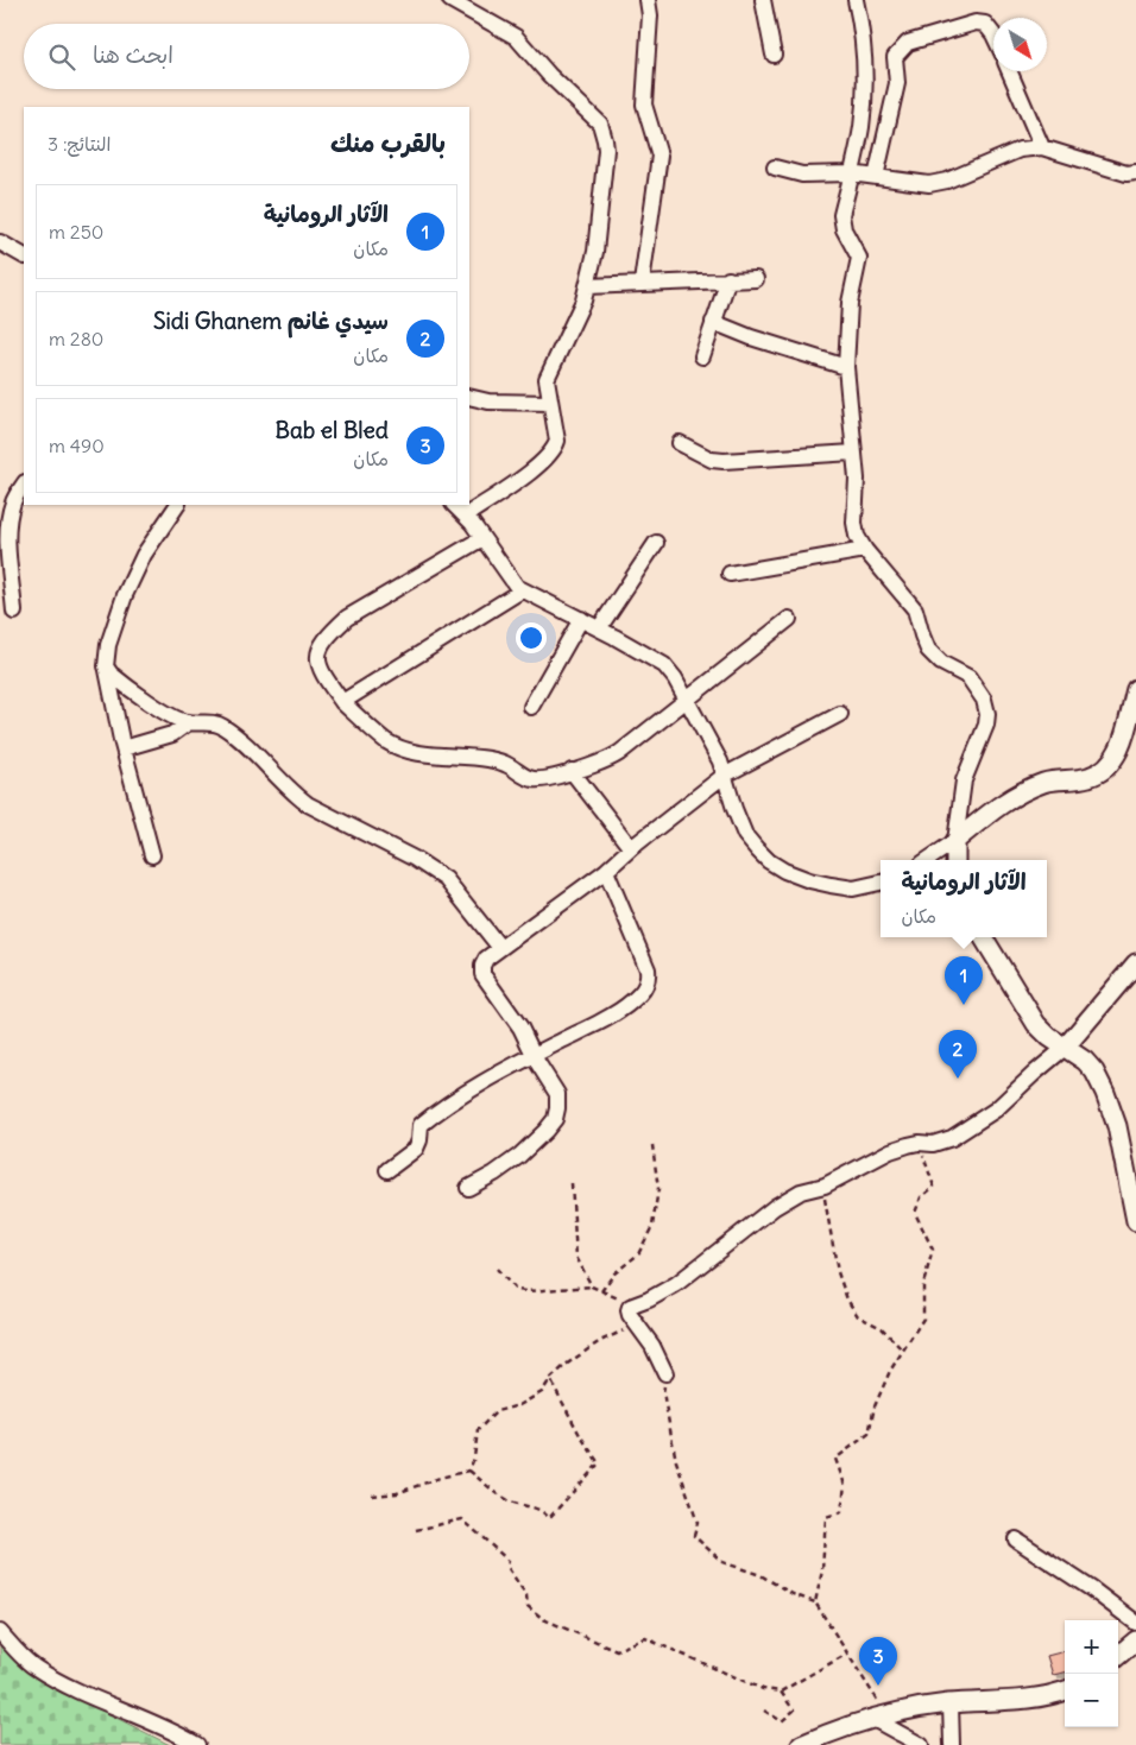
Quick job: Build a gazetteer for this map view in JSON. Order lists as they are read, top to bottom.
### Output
{
  "north": "bottom right",
  "page": {
    "search": "ابحث هنا",
    "heading": ["بالقرب منك", "النتائج: 3"],
    "list": [
      {
        "mark": "1",
        "name": "الآثار الرومانية",
        "note": "مكان",
        "value": "250 m"
      },
      {
        "mark": "2",
        "name": "سيدي غانم Sidi Ghanem",
        "note": "مكان",
        "value": "280 m"
      },
      {
        "mark": "3",
        "name": "Bab el Bled",
        "note": "مكان",
        "value": "490 m"
      }
    ],
    "popup": ["الآثار الرومانية", "مكان"],
    "pins": ["1", "2", "3"],
    "map_buttons": ["+", "−"]
  }
}
